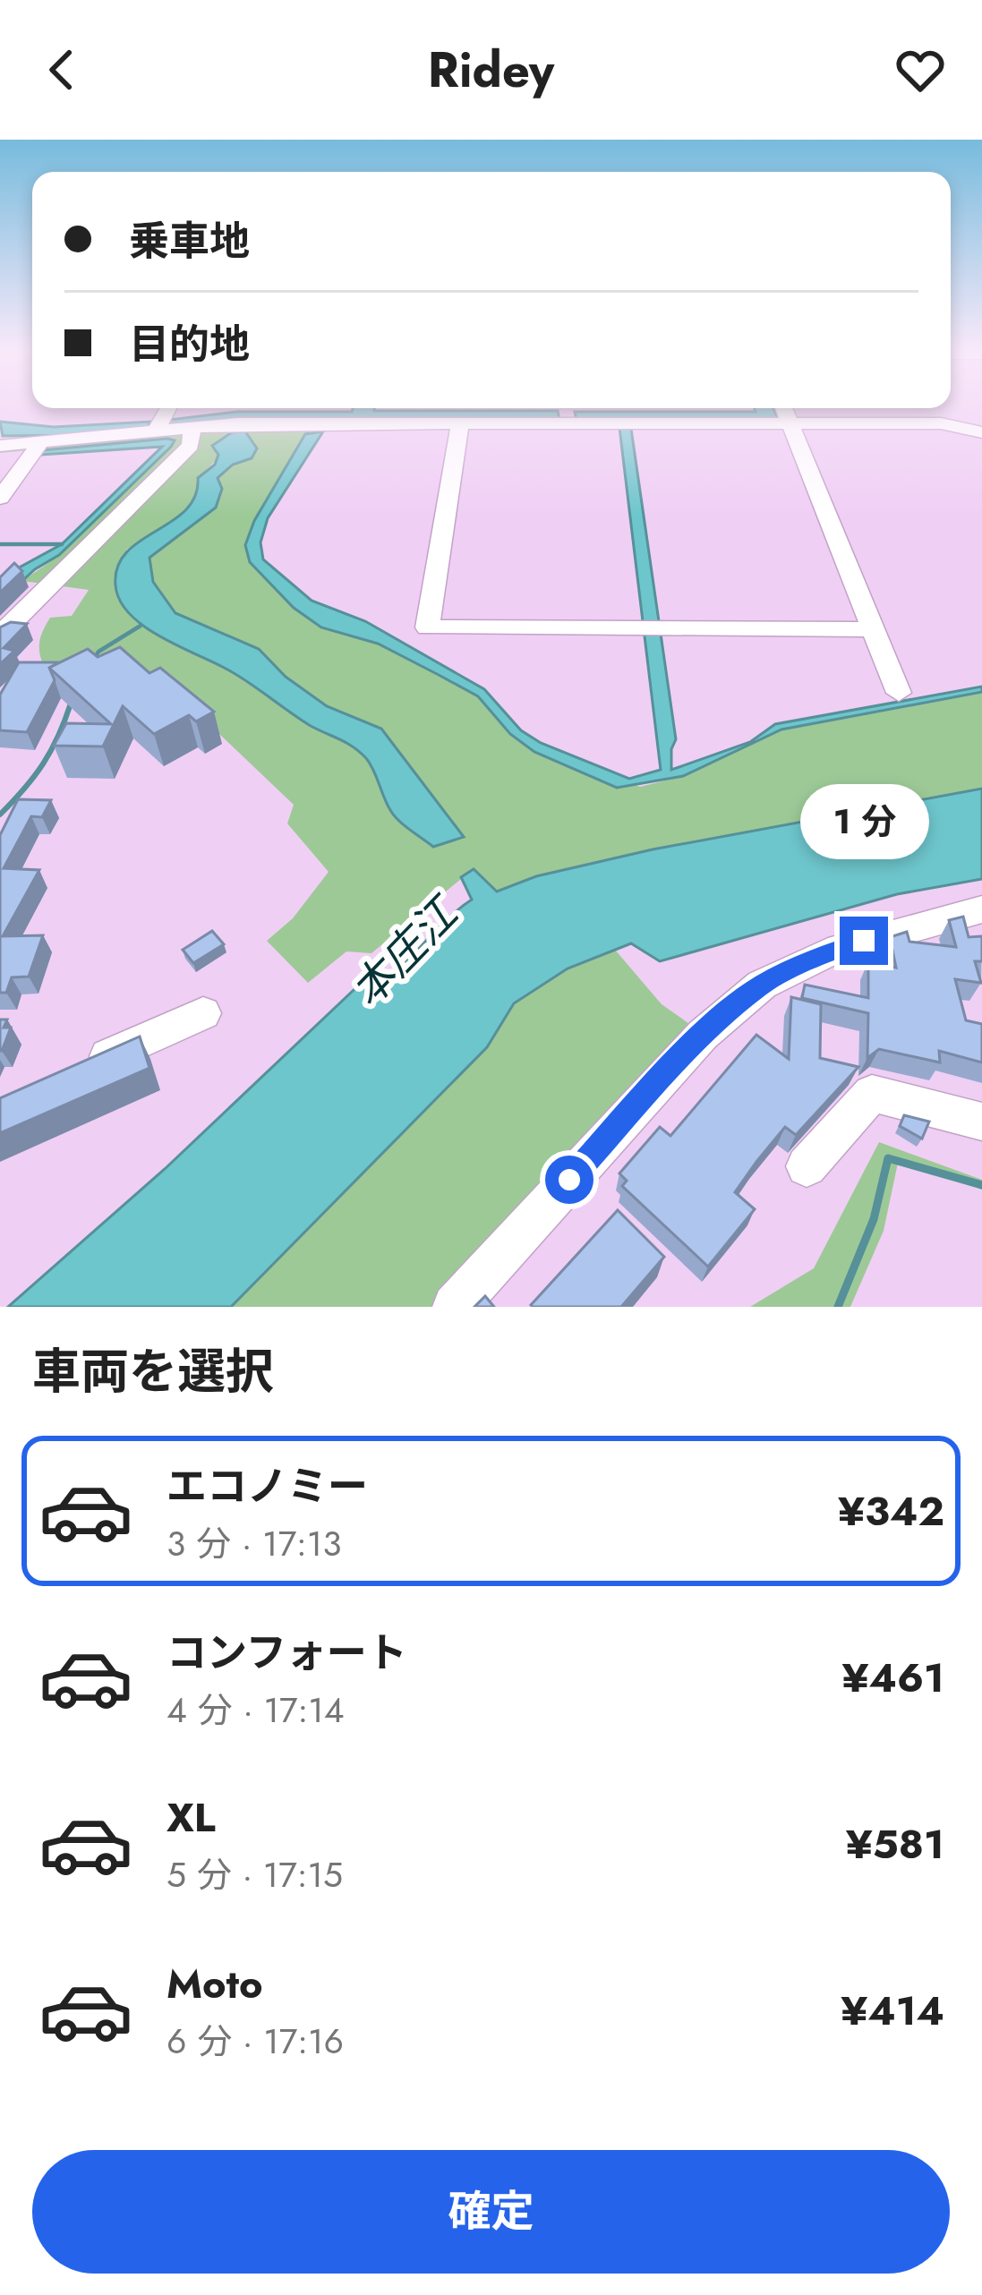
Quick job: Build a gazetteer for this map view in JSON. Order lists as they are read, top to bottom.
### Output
{
  "water": ["本庄江"],
  "page": {
    "header": "Ridey",
    "banner": ["乗車地", "目的地"],
    "bubble": "1 分",
    "heading": "車両を選択",
    "list": [
      {
        "name": "エコノミー",
        "note": "3 分 · 17:13",
        "value": "¥342"
      },
      {
        "name": "コンフォート",
        "note": "4 分 · 17:14",
        "value": "¥461"
      },
      {
        "name": "XL",
        "note": "5 分 · 17:15",
        "value": "¥581"
      },
      {
        "name": "Moto",
        "note": "6 分 · 17:16",
        "value": "¥414"
      }
    ],
    "buttons": "確定"
  }
}
